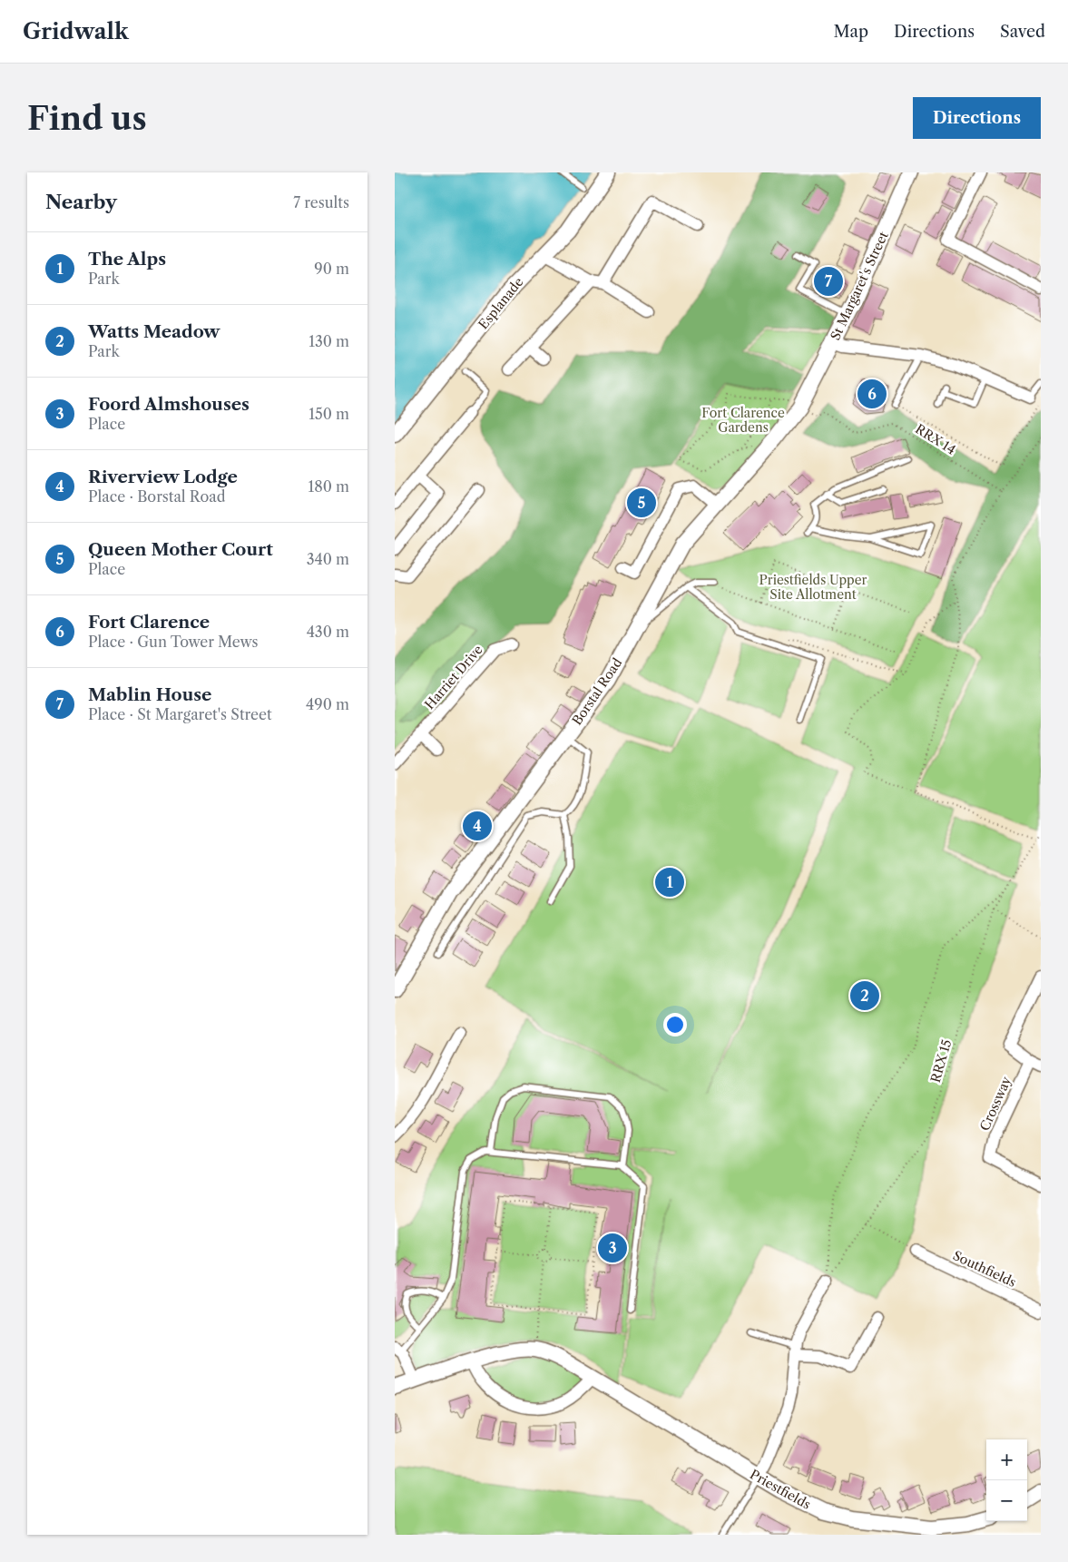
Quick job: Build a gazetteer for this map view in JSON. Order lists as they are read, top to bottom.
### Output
{
  "streets": {
    "street": [
      "St Margaret's Street",
      "Esplanade",
      "Harriet Drive",
      "Borstal Road",
      "Crossway",
      "Southfields",
      "Priestfields"
    ],
    "path": ["RRX 14", "RRX 15"]
  },
  "crossings": [
    ["St Margaret's Street", "RRX 14"],
    ["St Margaret's Street", "Borstal Road"],
    ["RRX 14", "Borstal Road"]
  ],
  "parks": ["Fort Clarence Gardens", "Priestfields Upper Site Allotment"],
  "page": {
    "header": "Gridwalk",
    "nav": ["Map", "Directions", "Saved"],
    "buttons": "Directions",
    "title": "Find us",
    "heading": ["Nearby", "7 results"],
    "list": [
      {
        "mark": "1",
        "name": "The Alps",
        "note": "Park",
        "value": "90 m"
      },
      {
        "mark": "2",
        "name": "Watts Meadow",
        "note": "Park",
        "value": "130 m"
      },
      {
        "mark": "3",
        "name": "Foord Almshouses",
        "note": "Place",
        "value": "150 m"
      },
      {
        "mark": "4",
        "name": "Riverview Lodge",
        "note": "Place · Borstal Road",
        "value": "180 m"
      },
      {
        "mark": "5",
        "name": "Queen Mother Court",
        "note": "Place",
        "value": "340 m"
      },
      {
        "mark": "6",
        "name": "Fort Clarence",
        "note": "Place · Gun Tower Mews",
        "value": "430 m"
      },
      {
        "mark": "7",
        "name": "Mablin House",
        "note": "Place · St Margaret's Street",
        "value": "490 m"
      }
    ],
    "pins": [
      "7",
      "6",
      "5",
      "4",
      "1",
      "2",
      "3"
    ],
    "map_buttons": ["+", "−"]
  }
}
